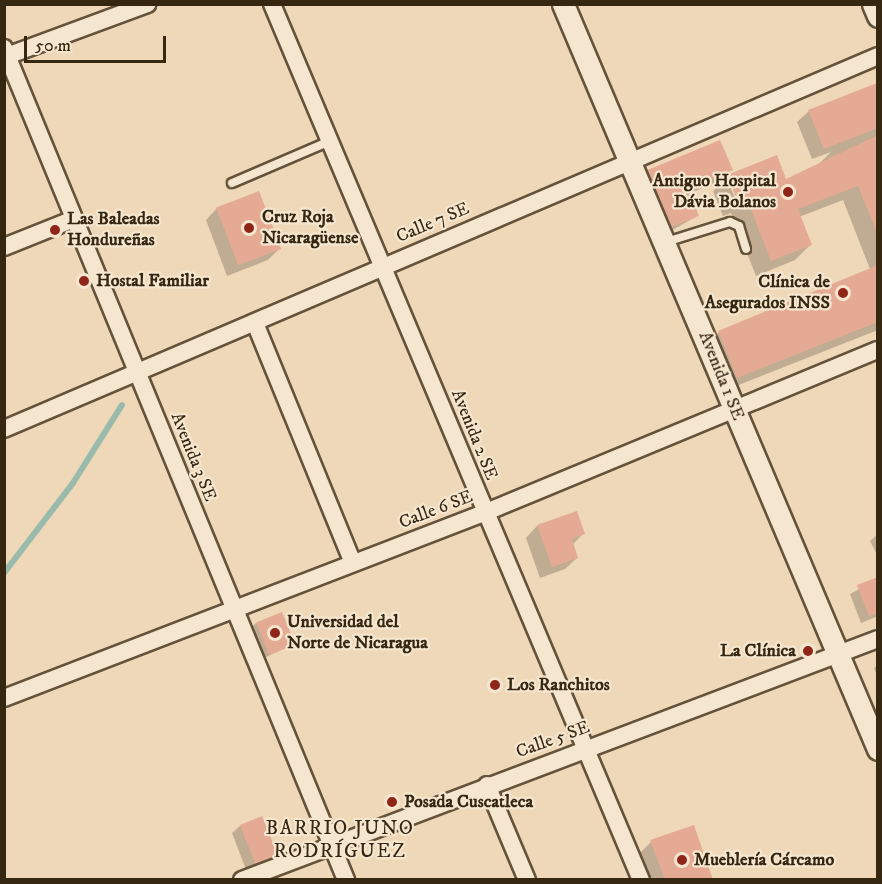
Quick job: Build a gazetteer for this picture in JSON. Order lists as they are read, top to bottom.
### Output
{
  "streets": {
    "street": [
      "Calle 7 SE",
      "Avenida 1 SE",
      "Avenida 2 SE",
      "Avenida 3 SE",
      "Calle 6 SE",
      "Calle 5 SE"
    ]
  },
  "crossings": [
    ["Calle 7 SE", "Avenida 1 SE"],
    ["Calle 7 SE", "Avenida 2 SE"],
    ["Calle 7 SE", "Avenida 3 SE"],
    ["Avenida 1 SE", "Calle 6 SE"],
    ["Avenida 1 SE", "Calle 5 SE"],
    ["Avenida 2 SE", "Calle 6 SE"],
    ["Avenida 2 SE", "Calle 5 SE"],
    ["Avenida 3 SE", "Calle 6 SE"],
    ["Avenida 3 SE", "Calle 5 SE"]
  ],
  "districts": ["BARRIO JUNO RODRÍGUEZ"],
  "places": [
    "Antiguo Hospital Dávia Bolanos",
    "Cruz Roja Nicaragüense",
    "Las Baleadas Hondureñas",
    "Hostal Familiar",
    "Clínica de Asegurados INSS",
    "Universidad del Norte de Nicaragua",
    "La Clínica",
    "Los Ranchitos",
    "Posada Cuscatleca",
    "Mueblería Cárcamo"
  ],
  "scale_bar": "50 m"
}
